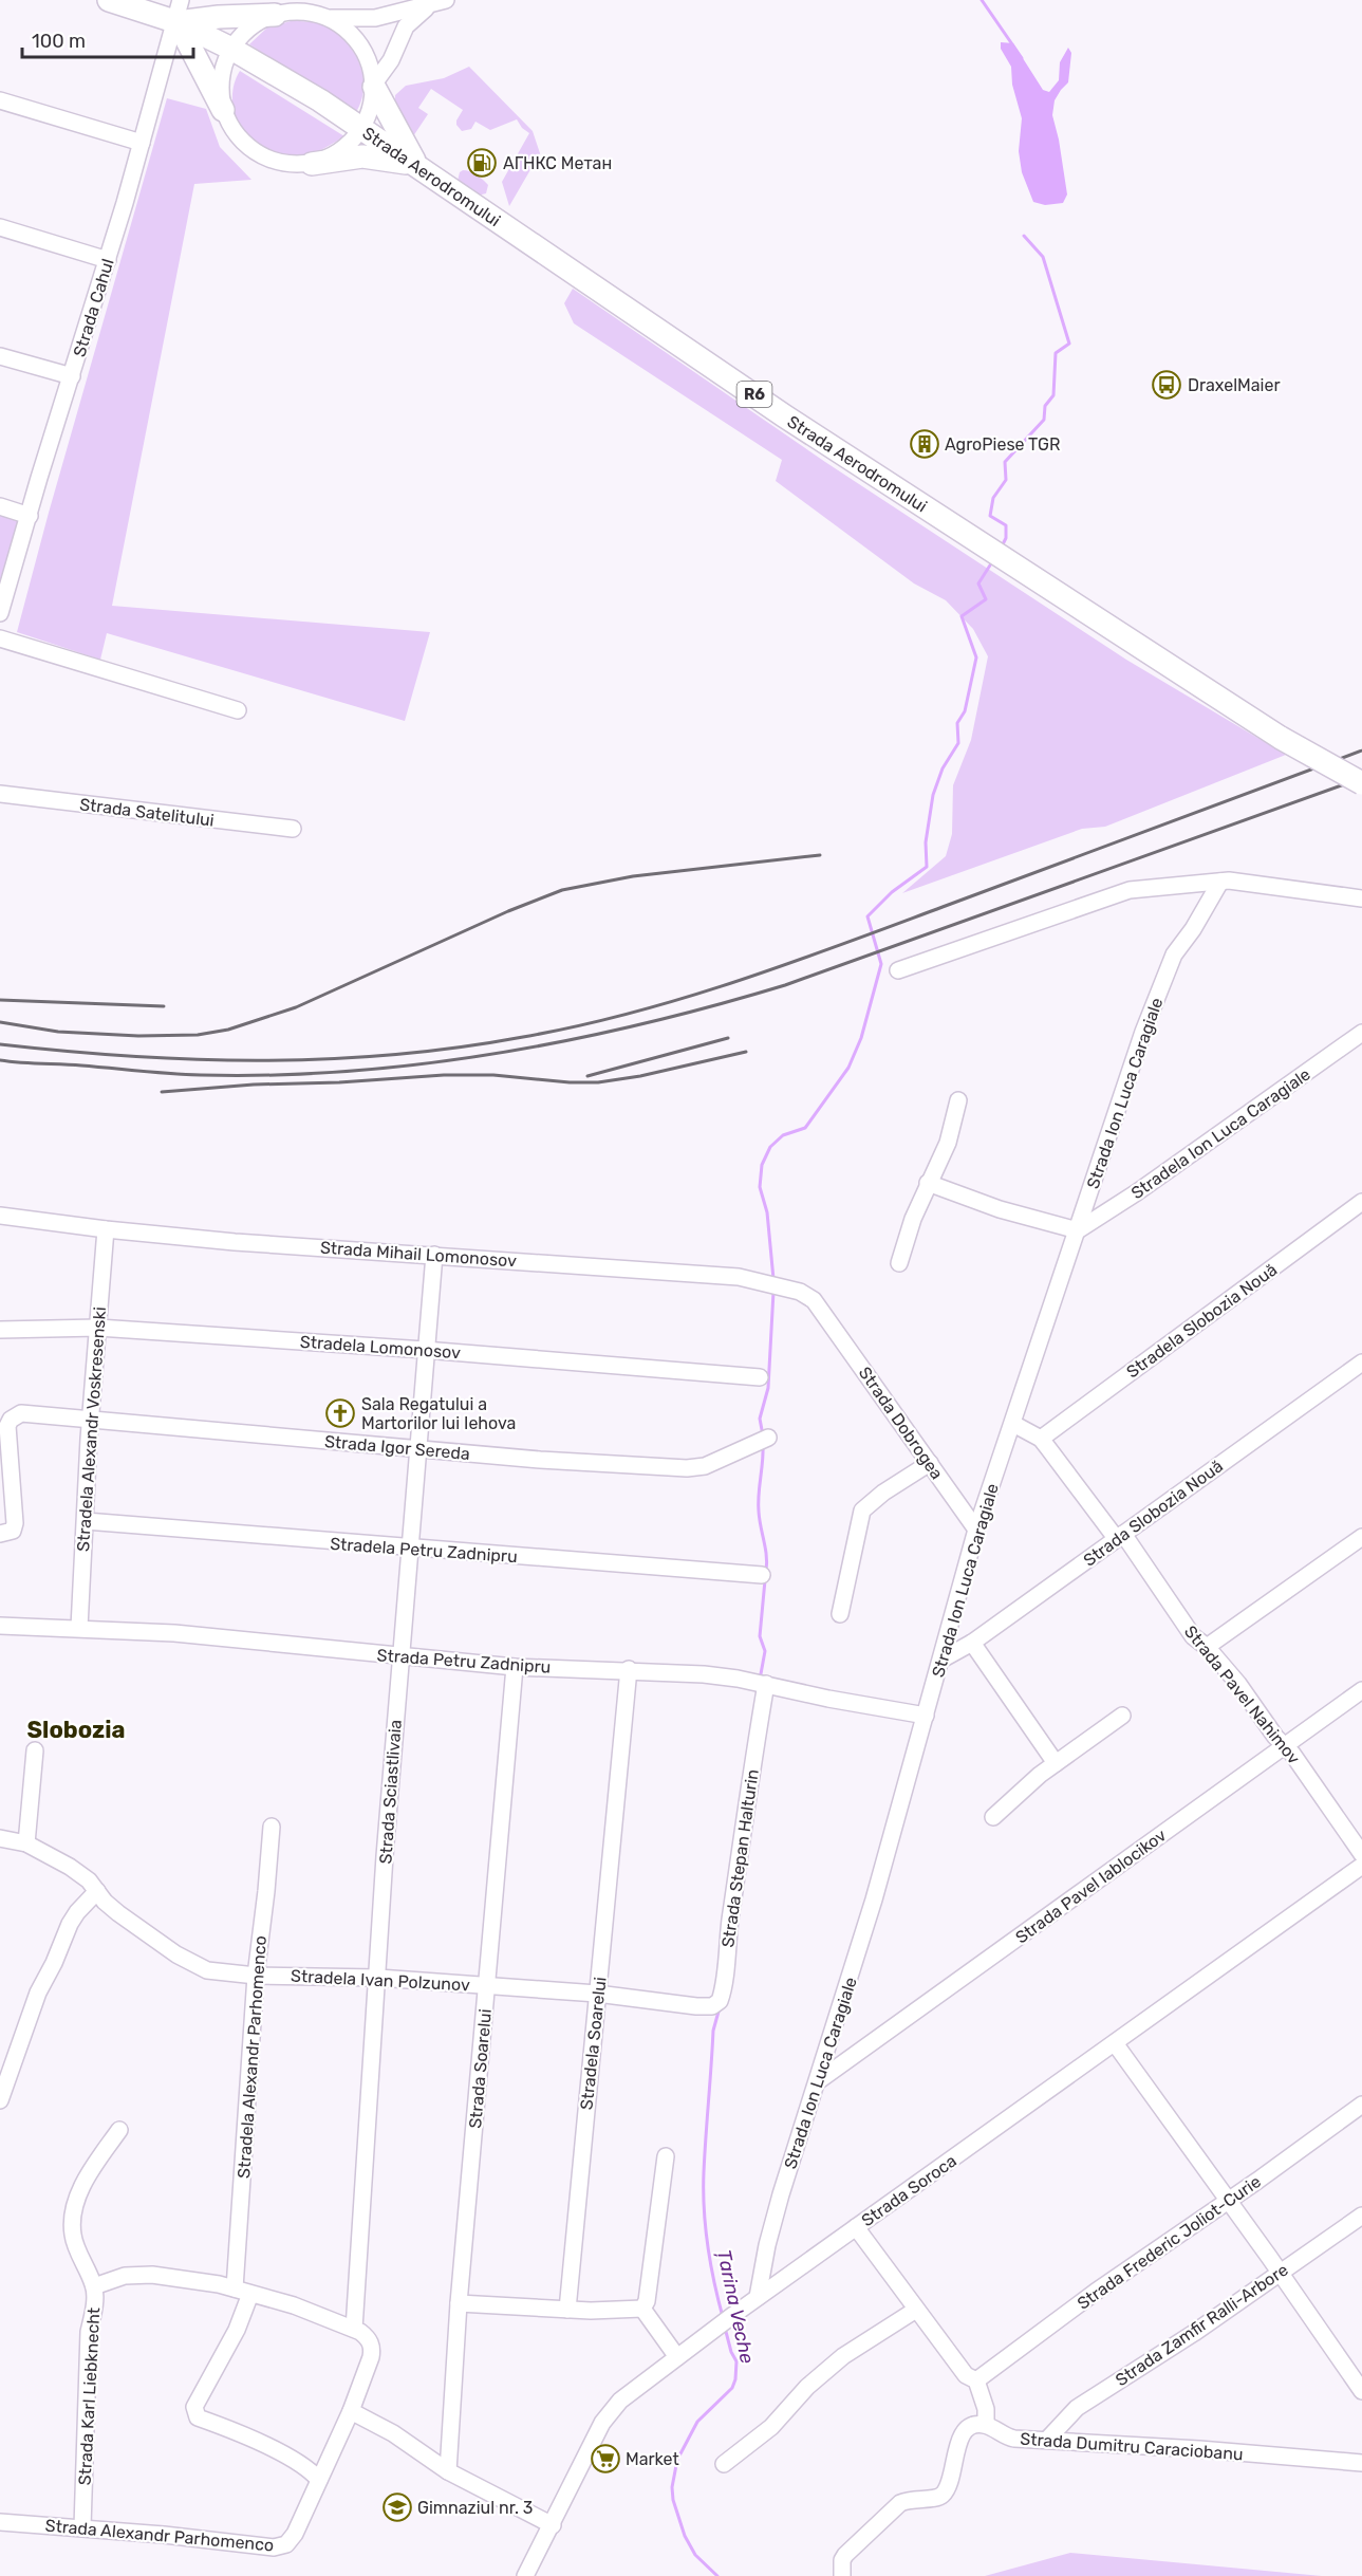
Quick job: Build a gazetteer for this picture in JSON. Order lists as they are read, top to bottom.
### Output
{
  "streets": {
    "highway": ["Strada Aerodromului", "R6"],
    "street": [
      "Strada Cahul",
      "Strada Satelitului",
      "Strada Ion Luca Caragiale",
      "Stradela Ion Luca Caragiale",
      "Strada Mihail Lomonosov",
      "Stradela Slobozia Nouă",
      "Stradela Lomonosov",
      "Strada Dobrogea",
      "Stradela Alexandr Voskresenski",
      "Strada Igor Sereda",
      "Strada Slobozia Nouă",
      "Stradela Petru Zadnipru",
      "Strada Petru Zadnipru",
      "Strada Pavel Nahimov",
      "Strada Sciastlivaia",
      "Strada Stepan Halturin",
      "Strada Pavel Iablocikov",
      "Stradela Ivan Polzunov",
      "Stradela Soarelui",
      "Stradela Alexandr Parhomenco",
      "Strada Soarelui",
      "Strada Soroca",
      "Strada Frederic Joliot-Curie",
      "Strada Zamfir Ralli-Arbore",
      "Strada Karl Liebknecht",
      "Strada Dumitru Caraciobanu",
      "Strada Alexandr Parhomenco"
    ]
  },
  "crossings": [
    ["Strada Aerodromului", "R6"],
    ["Strada Cahul", "R6"],
    ["Strada Ion Luca Caragiale", "Stradela Ion Luca Caragiale"],
    ["Strada Ion Luca Caragiale", "Strada Dobrogea"],
    ["Strada Ion Luca Caragiale", "Strada Slobozia Nouă"],
    ["Strada Ion Luca Caragiale", "Strada Petru Zadnipru"],
    ["Strada Ion Luca Caragiale", "Strada Pavel Nahimov"],
    ["Strada Ion Luca Caragiale", "Strada Pavel Iablocikov"],
    ["Strada Ion Luca Caragiale", "Strada Soroca"],
    ["Strada Mihail Lomonosov", "Strada Dobrogea"],
    ["Strada Mihail Lomonosov", "Stradela Alexandr Voskresenski"],
    ["Strada Mihail Lomonosov", "Strada Sciastlivaia"],
    ["Stradela Slobozia Nouă", "Strada Pavel Nahimov"],
    ["Stradela Lomonosov", "Stradela Alexandr Voskresenski"],
    ["Stradela Lomonosov", "Strada Sciastlivaia"],
    ["Stradela Alexandr Voskresenski", "Strada Igor Sereda"],
    ["Stradela Alexandr Voskresenski", "Stradela Petru Zadnipru"],
    ["Stradela Alexandr Voskresenski", "Strada Petru Zadnipru"],
    ["Strada Igor Sereda", "Strada Sciastlivaia"],
    ["Strada Slobozia Nouă", "Strada Pavel Nahimov"],
    ["Stradela Petru Zadnipru", "Strada Sciastlivaia"],
    ["Strada Petru Zadnipru", "Strada Sciastlivaia"],
    ["Strada Petru Zadnipru", "Strada Stepan Halturin"],
    ["Strada Petru Zadnipru", "Stradela Soarelui"],
    ["Strada Petru Zadnipru", "Strada Soarelui"],
    ["Strada Pavel Nahimov", "Strada Pavel Iablocikov"],
    ["Strada Sciastlivaia", "Stradela Ivan Polzunov"],
    ["Strada Sciastlivaia", "Strada Alexandr Parhomenco"],
    ["Strada Stepan Halturin", "Stradela Ivan Polzunov"],
    ["Stradela Ivan Polzunov", "Stradela Soarelui"],
    ["Stradela Ivan Polzunov", "Stradela Alexandr Parhomenco"],
    ["Stradela Ivan Polzunov", "Strada Soarelui"],
    ["Strada Zamfir Ralli-Arbore", "Strada Dumitru Caraciobanu"],
    ["Strada Karl Liebknecht", "Strada Alexandr Parhomenco"]
  ],
  "districts": ["Slobozia"],
  "water": ["Țarina Veche"],
  "places": {
    "fuel station": ["АГНКС Метан"],
    "bus stop": ["DraxelMaier"],
    "building": ["AgroPiese TGR"],
    "church": ["Sala Regatului a Martorilor lui Iehova"],
    "supermarket": ["Market"],
    "school or university": ["Gimnaziul nr. 3"]
  },
  "scale_bar": "100 m"
}
